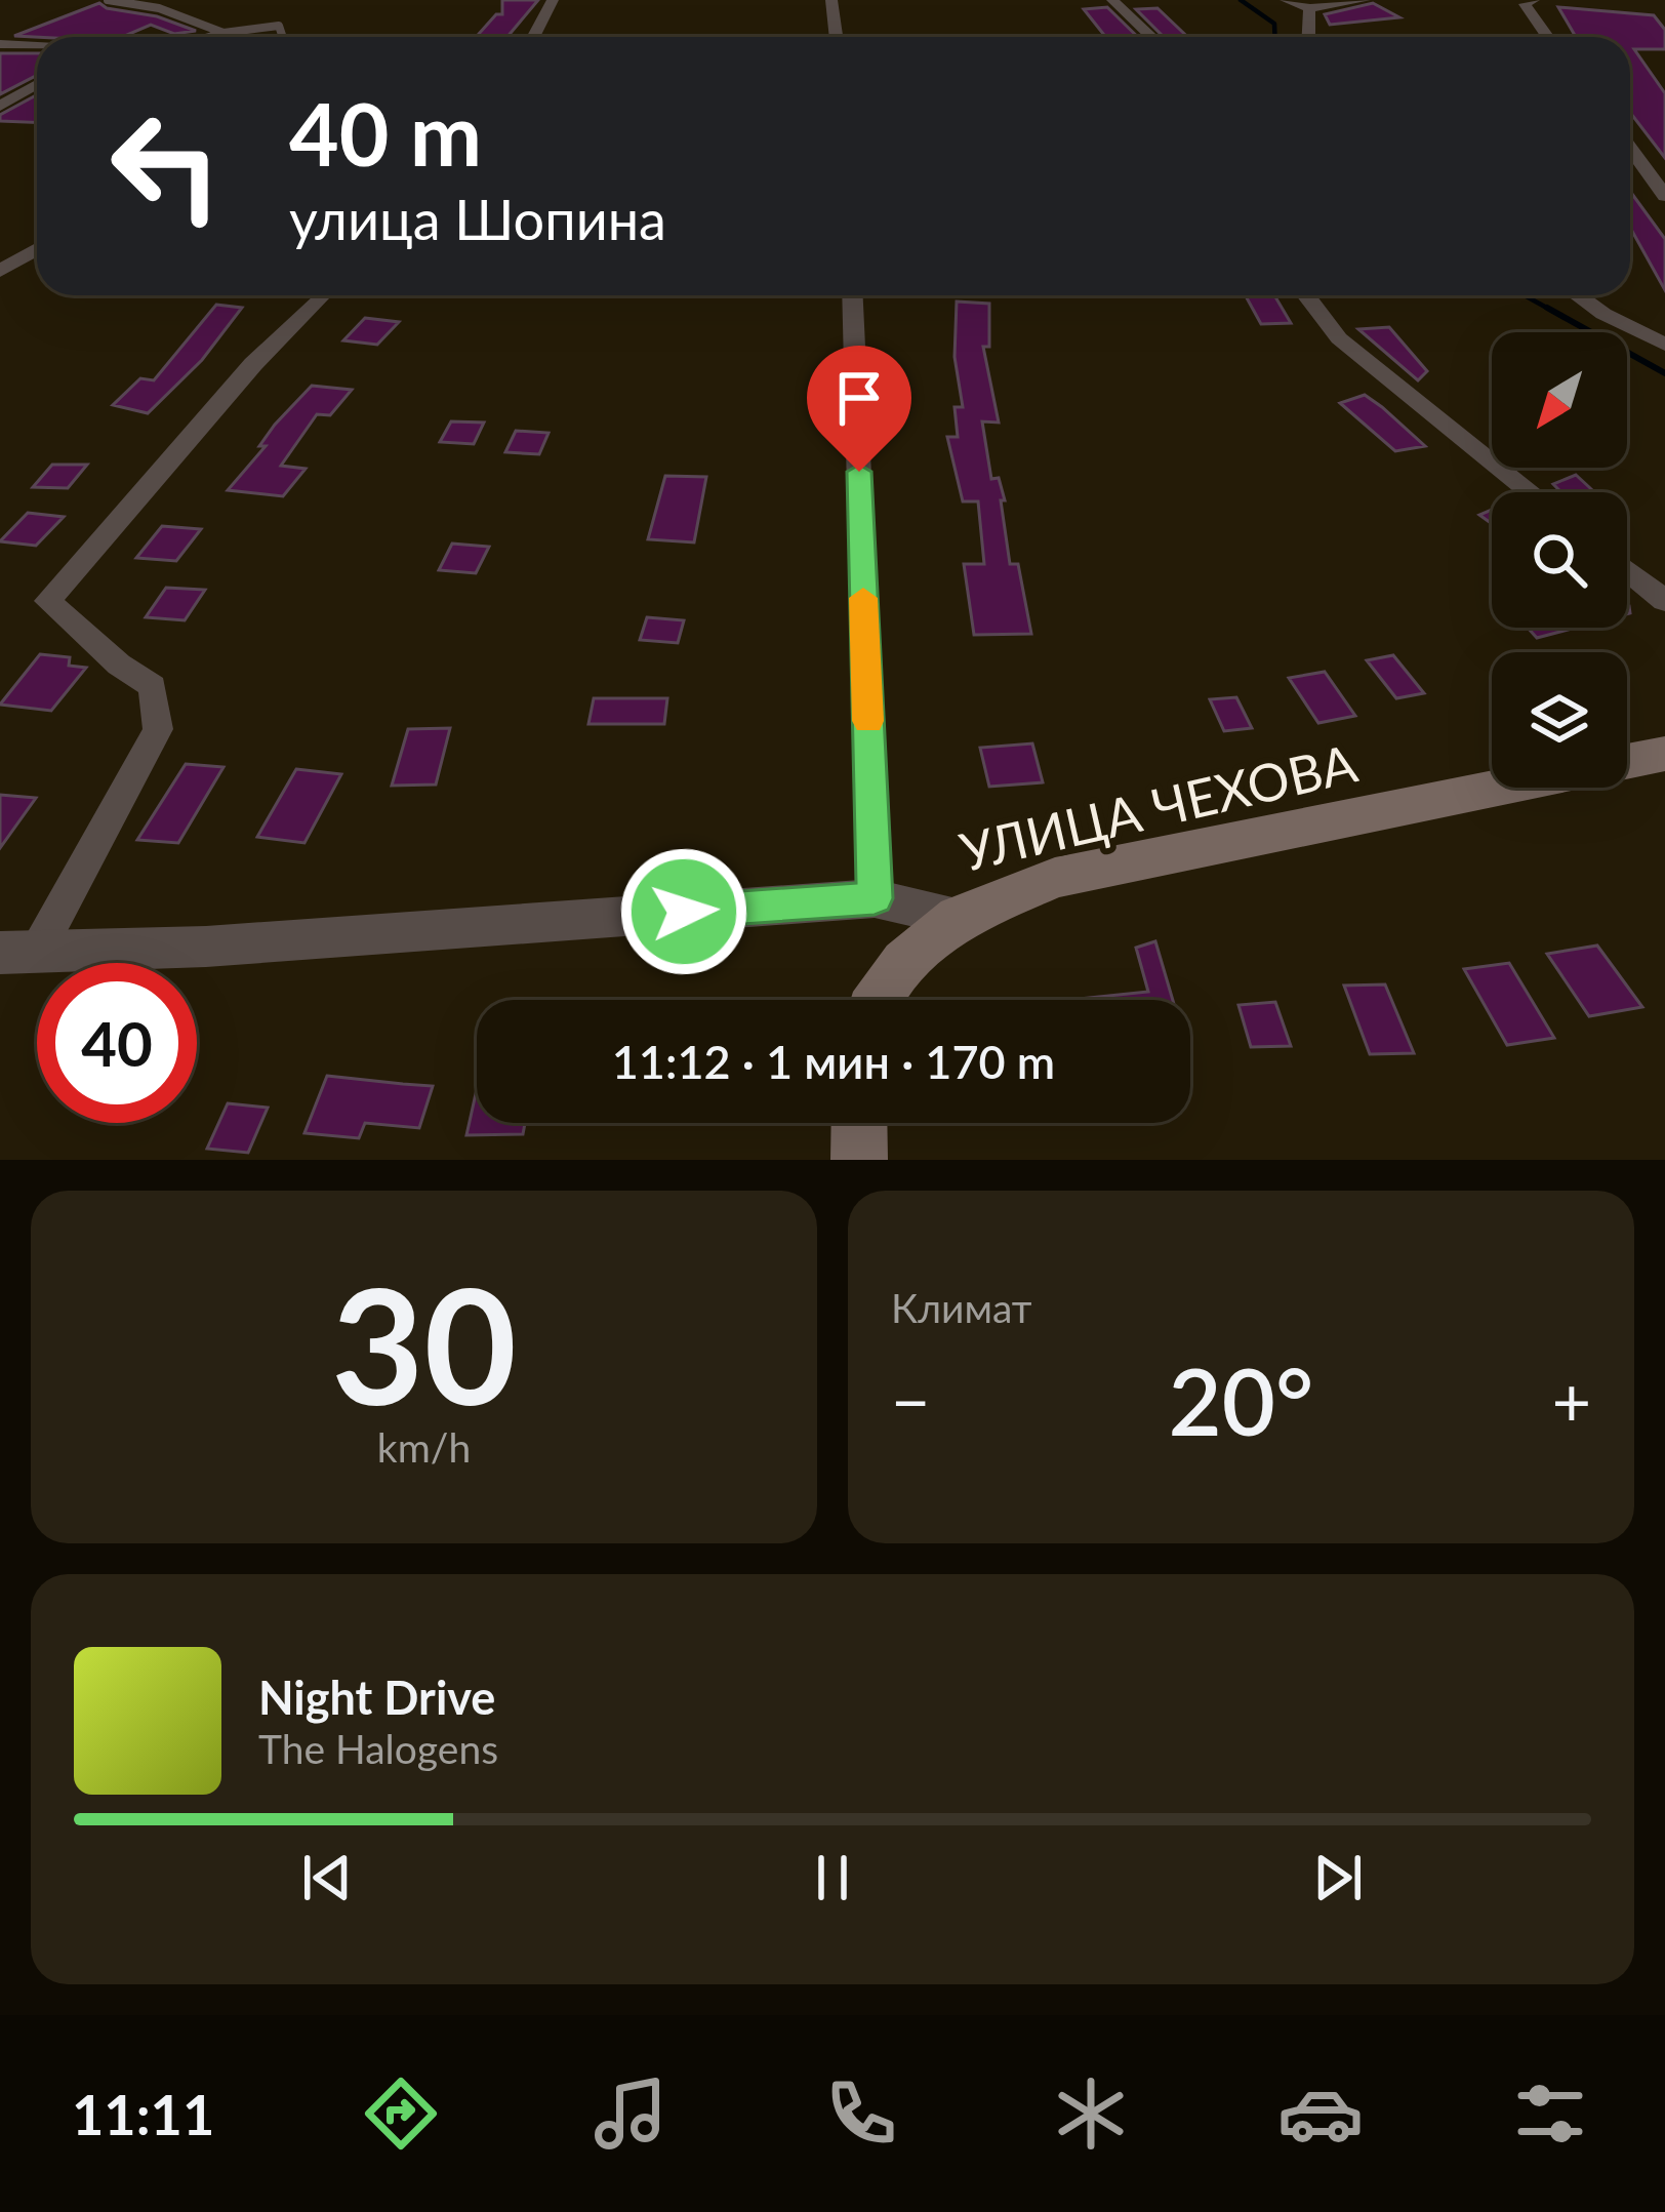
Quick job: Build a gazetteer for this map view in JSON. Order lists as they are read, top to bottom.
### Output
{
  "streets": {
    "main road": ["УЛИЦА ЧЕХОВА"]
  },
  "north": "bottom left",
  "page": {
    "turn": ["40 m", "улица Шопина"],
    "limit": "40",
    "trip": "11:12 · 1 мин · 170 m",
    "tile": [
      ["30", "km/h"],
      "Климат"
    ],
    "heat": ["−", "20°", "+"],
    "song": ["Night Drive", "The Halogens"],
    "tabs": "11:11"
  }
}
